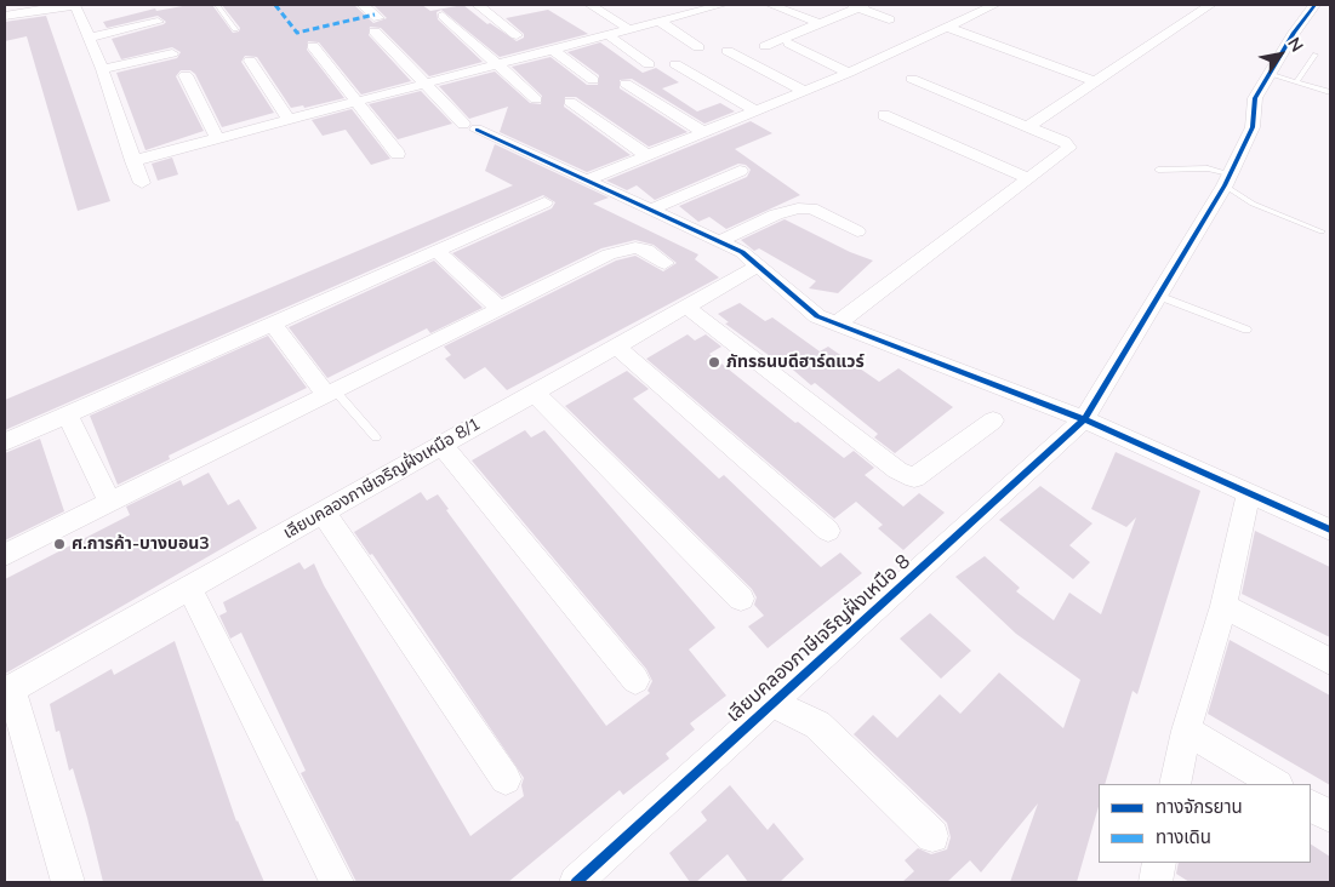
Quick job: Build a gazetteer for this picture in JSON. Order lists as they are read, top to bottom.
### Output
{
  "streets": {
    "street": ["เลียบคลองภาษีเจริญฝั่งเหนือ 8/1", "เลียบคลองภาษีเจริญฝั่งเหนือ 8"]
  },
  "places": ["ภัทรธนบดีฮาร์ดแวร์", "ศ.การค้า-บางบอน3"],
  "legend": ["ทางจักรยาน", "ทางเดิน"],
  "north": "top right"
}
